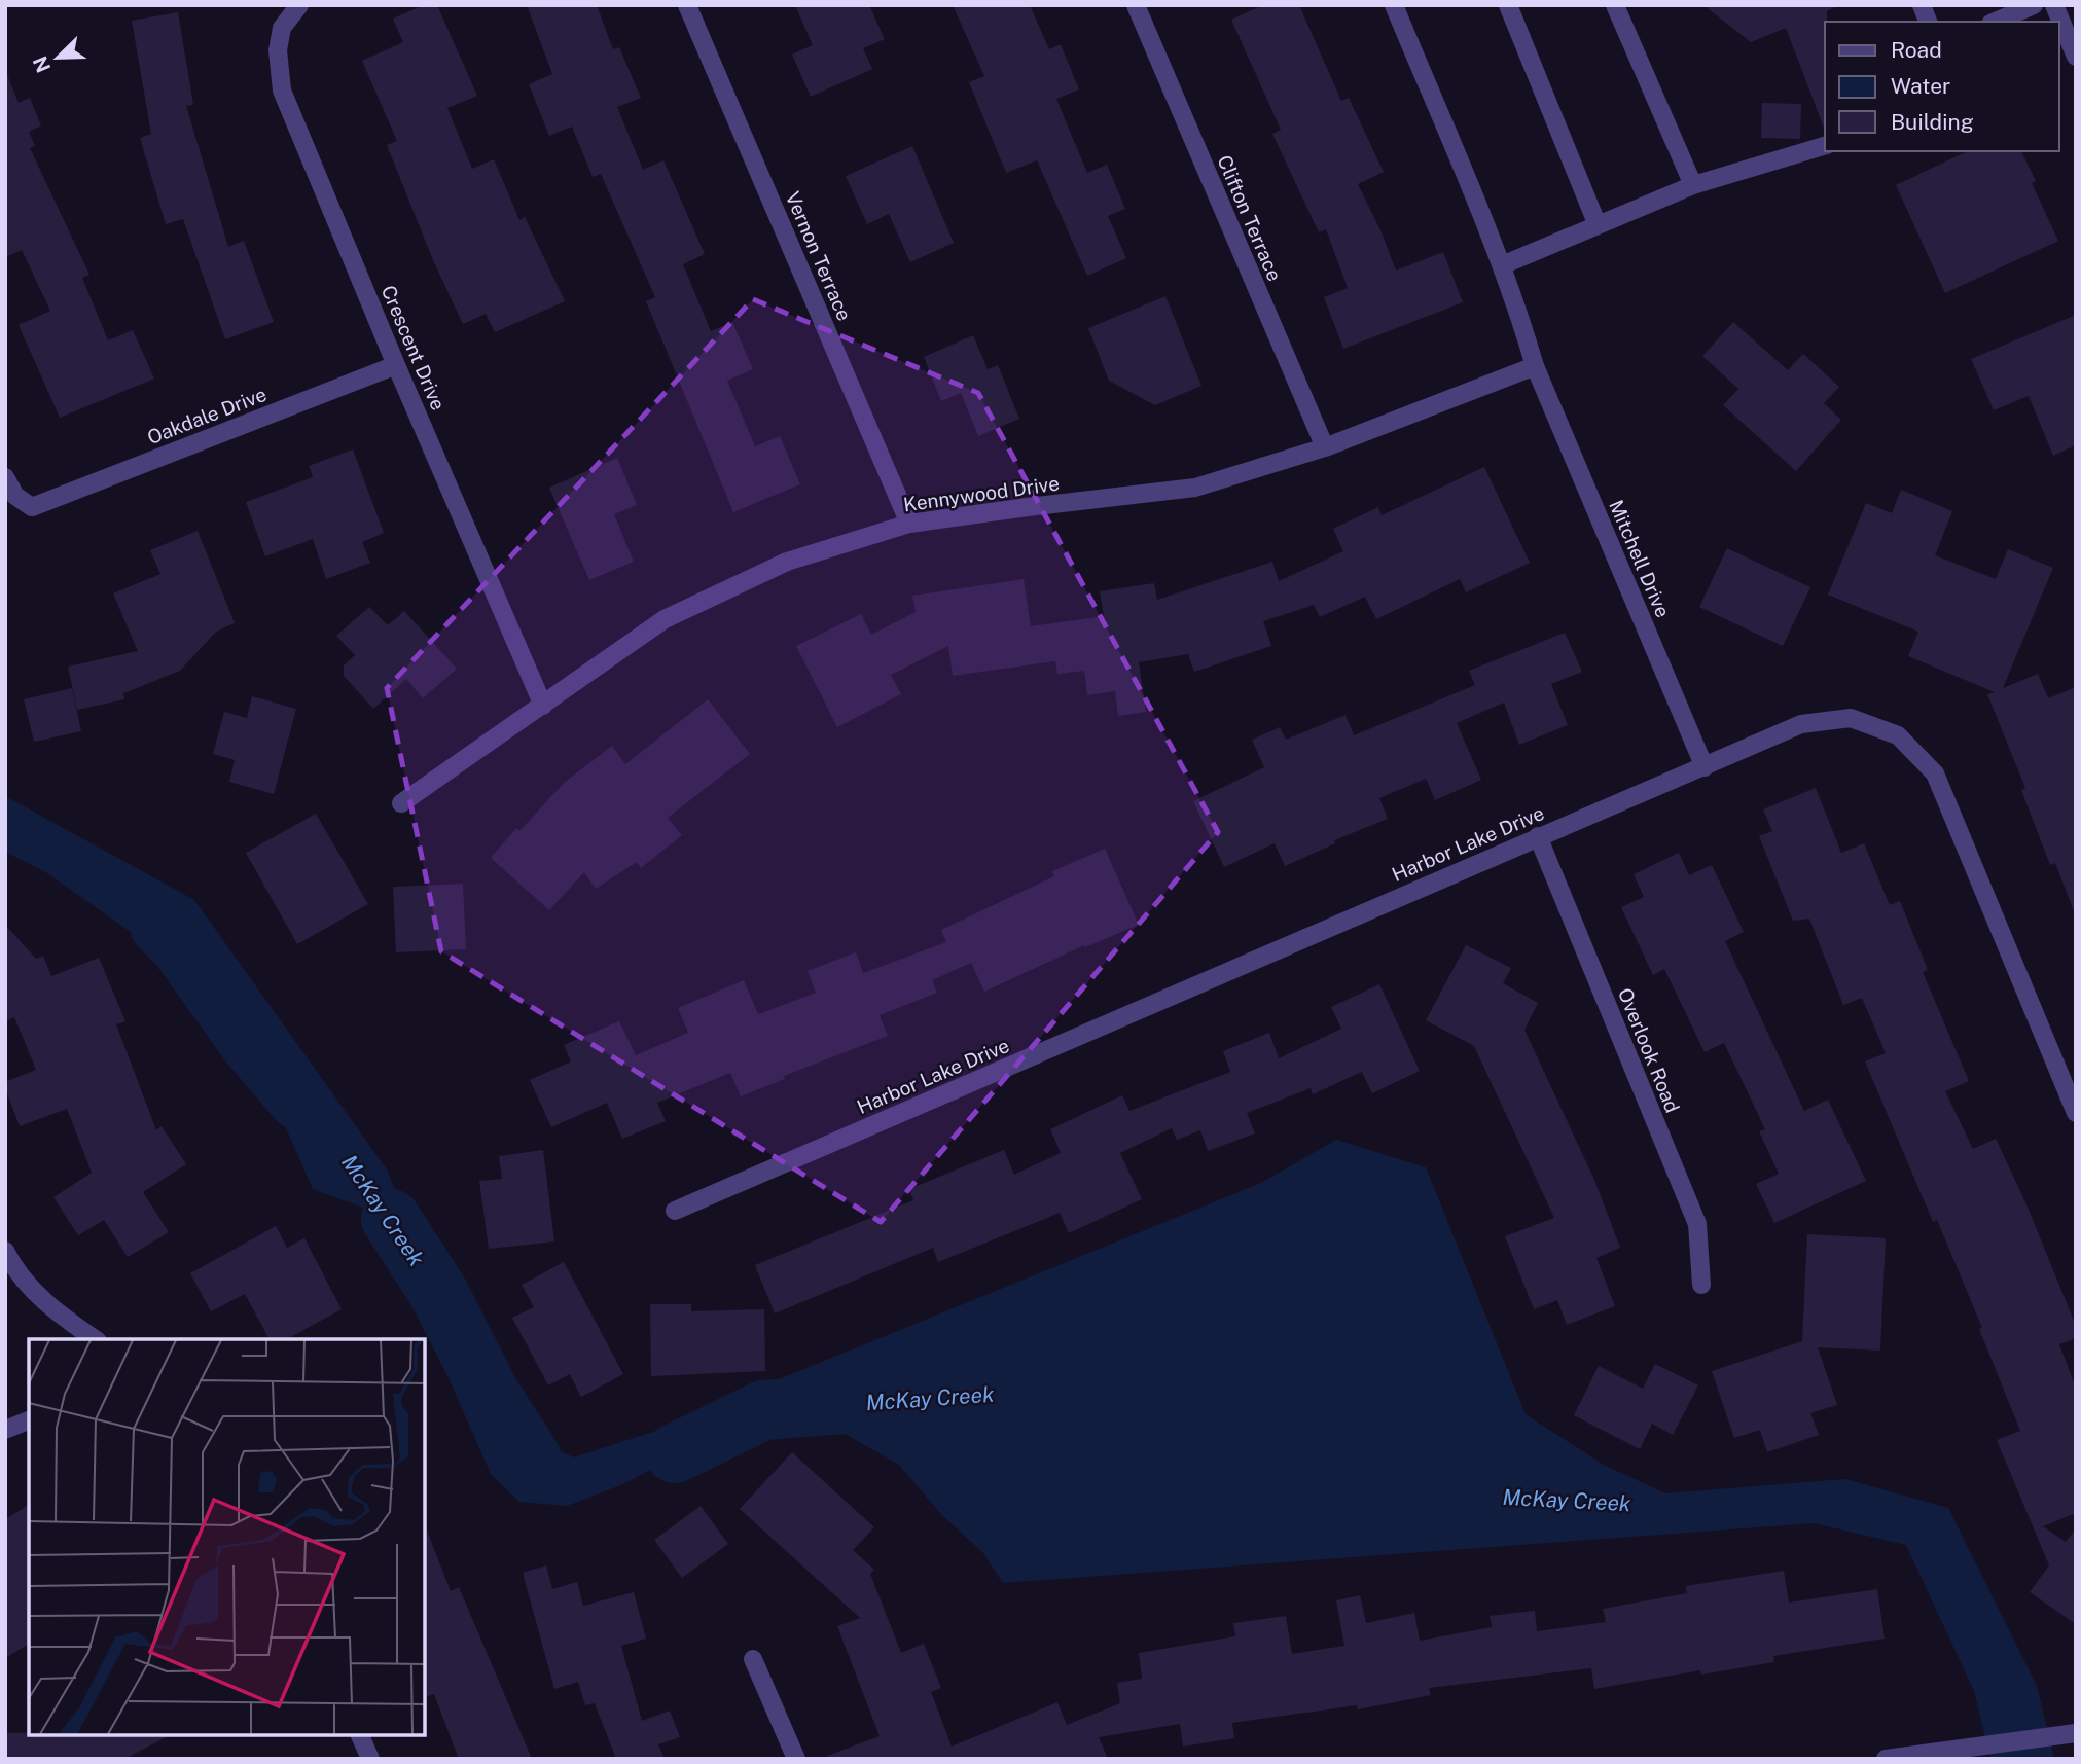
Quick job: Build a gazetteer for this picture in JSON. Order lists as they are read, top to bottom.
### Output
{
  "streets": {
    "street": [
      "Clifton Terrace",
      "Vernon Terrace",
      "Crescent Drive",
      "Oakdale Drive",
      "Kennywood Drive",
      "Mitchell Drive",
      "Harbor Lake Drive",
      "Overlook Road"
    ]
  },
  "crossings": [
    ["Clifton Terrace", "Kennywood Drive"],
    ["Vernon Terrace", "Kennywood Drive"],
    ["Crescent Drive", "Oakdale Drive"],
    ["Crescent Drive", "Kennywood Drive"],
    ["Kennywood Drive", "Mitchell Drive"],
    ["Mitchell Drive", "Harbor Lake Drive"],
    ["Harbor Lake Drive", "Overlook Road"]
  ],
  "water": ["McKay Creek"],
  "legend": ["Road", "Water", "Building"],
  "north": "bottom left"
}
